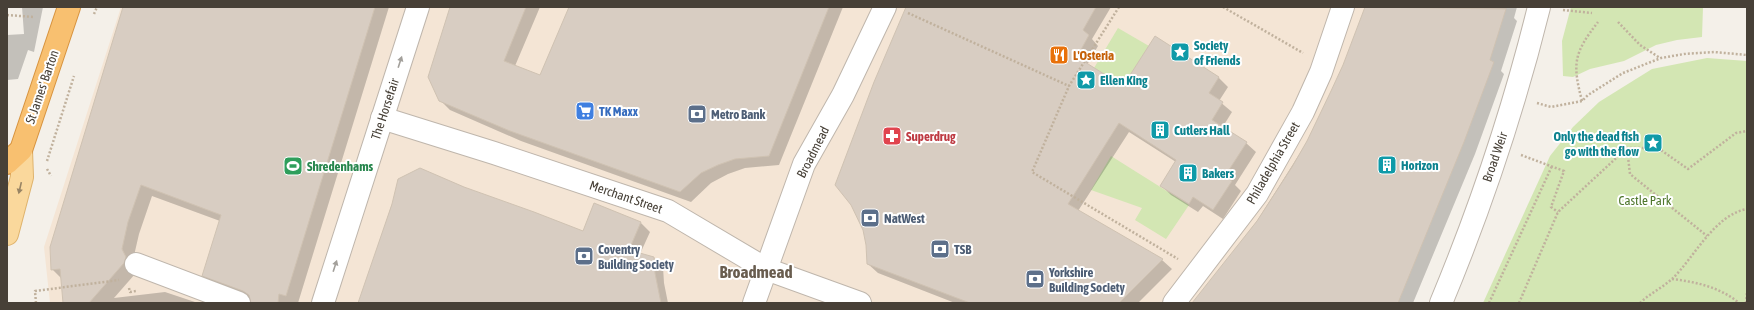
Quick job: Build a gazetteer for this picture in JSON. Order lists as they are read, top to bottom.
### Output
{
  "streets": {
    "highway": ["St James' Barton"],
    "street": [
      "The Horsefair",
      "Broadmead",
      "Broad Weir",
      "Philadelphia Street",
      "Merchant Street"
    ]
  },
  "crossings": [
    ["The Horsefair", "Merchant Street"],
    ["Broadmead", "Merchant Street"]
  ],
  "one_way": ["The Horsefair"],
  "districts": ["Broadmead"],
  "parks": ["Castle Park"],
  "places": {
    "place": ["Society of Friends", "Ellen King", "Only the dead fish go with the flow"],
    "restaurant": ["L'Osteria"],
    "supermarket": ["TK Maxx"],
    "bank": [
      "Metro Bank",
      "NatWest",
      "TSB",
      "Coventry Building Society",
      "Yorkshire Building Society"
    ],
    "building": ["Cutlers Hall", "Horizon", "Bakers"],
    "pharmacy": ["Superdrug"],
    "sports": ["Shredenhams"]
  }
}
